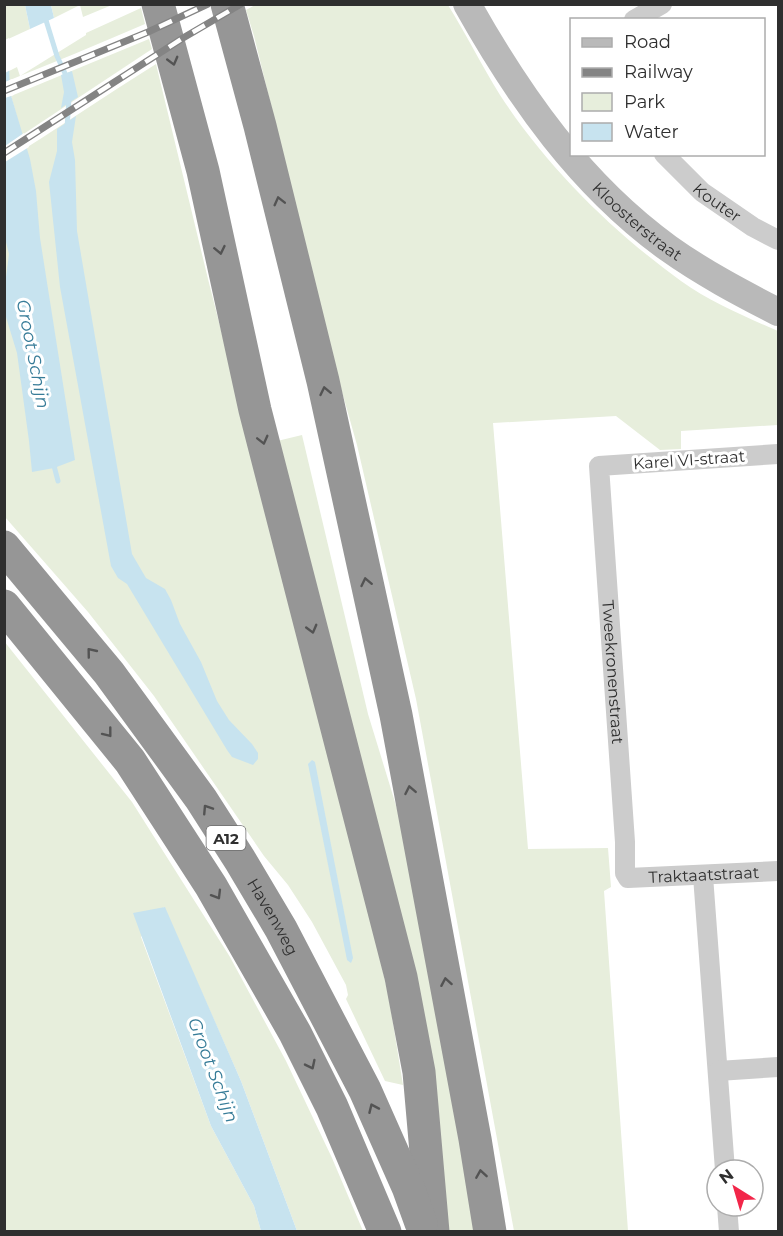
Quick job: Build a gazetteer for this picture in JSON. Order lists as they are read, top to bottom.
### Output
{
  "streets": {
    "highway": ["A12", "Havenweg"],
    "main road": ["Kloosterstraat"],
    "street": [
      "Kouter",
      "Karel VI-straat",
      "Tweekronenstraat",
      "Traktaatstraat"
    ]
  },
  "crossings": [
    ["Karel VI-straat", "Tweekronenstraat"],
    ["Tweekronenstraat", "Traktaatstraat"]
  ],
  "water": ["Groot Schijn"],
  "legend": [
    "Road",
    "Railway",
    "Park",
    "Water"
  ],
  "north": "top left"
}
